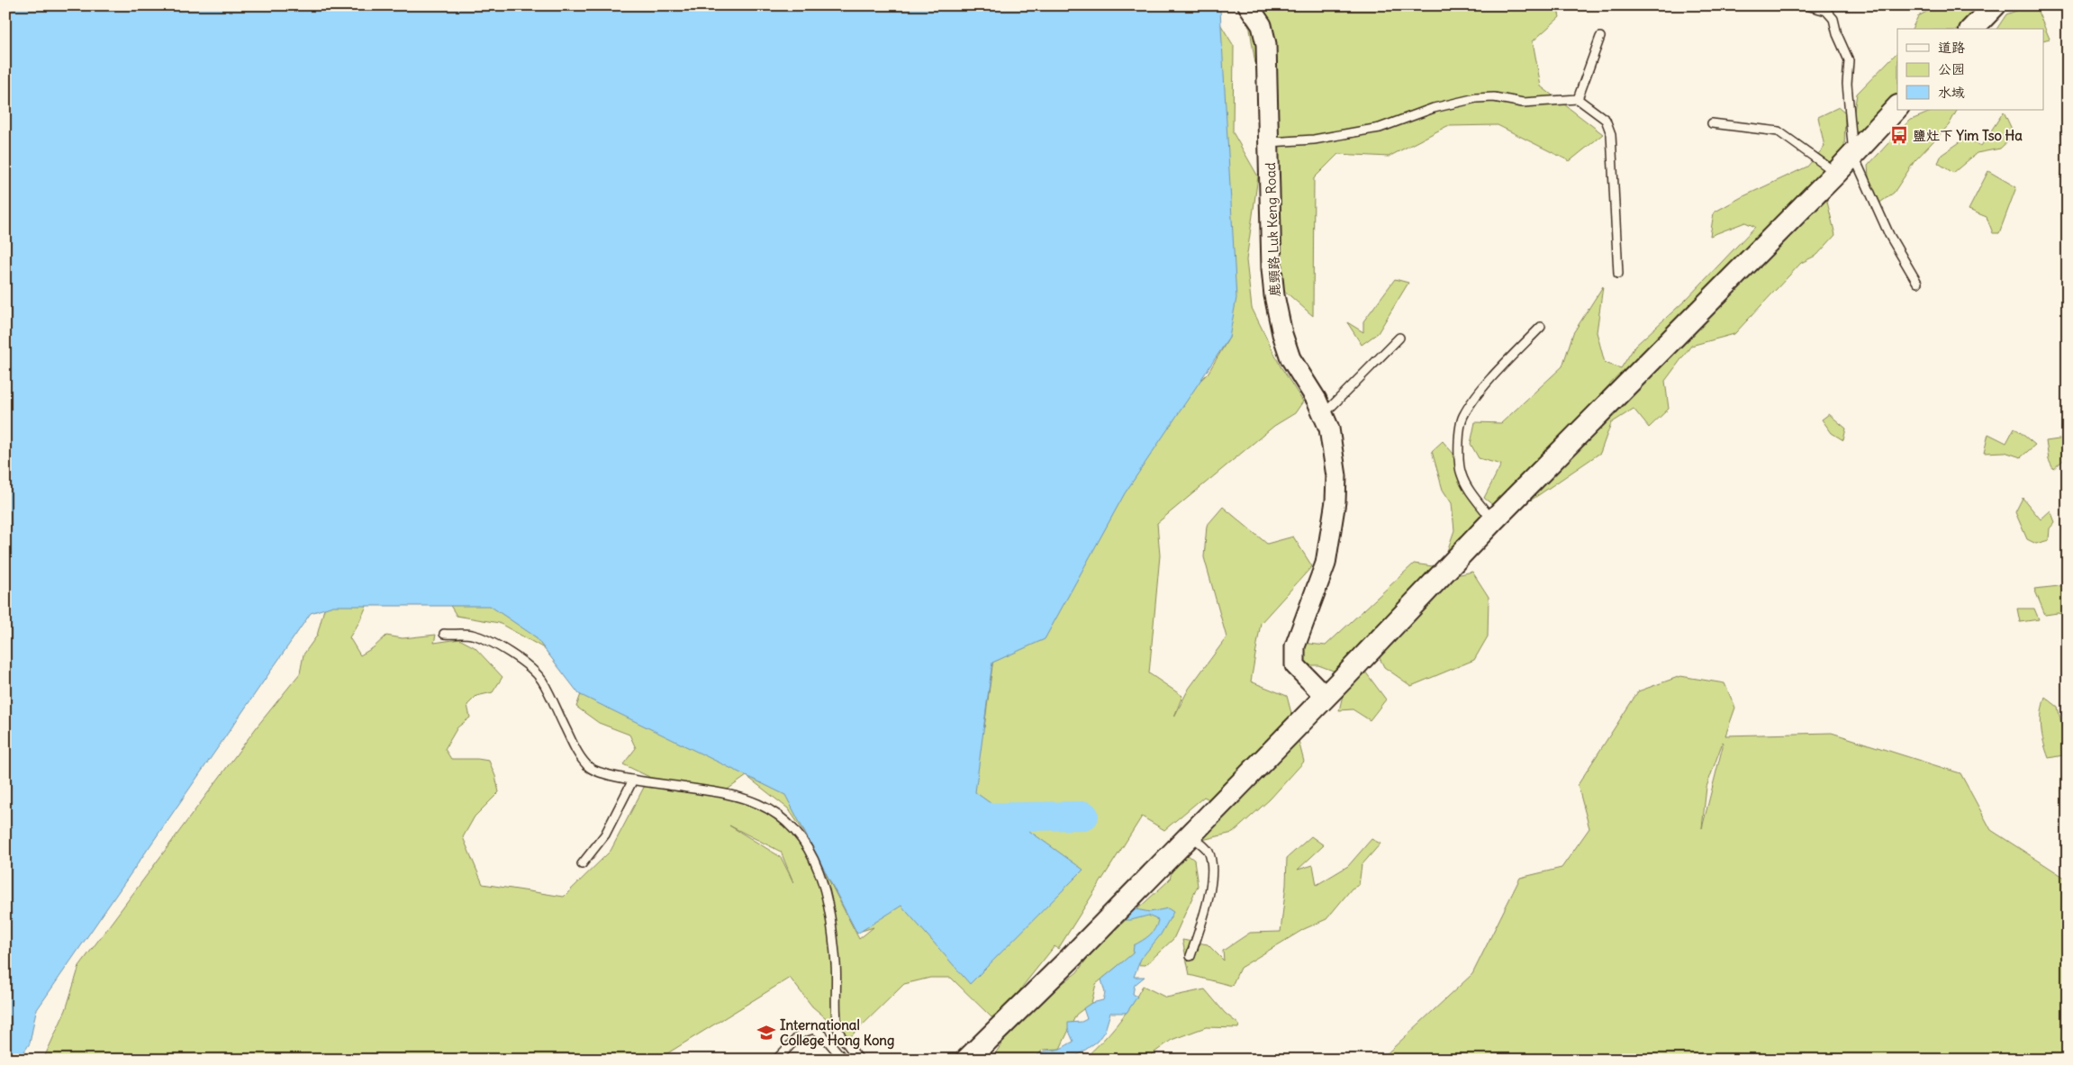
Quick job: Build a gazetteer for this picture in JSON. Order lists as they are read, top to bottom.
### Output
{
  "streets": {
    "street": ["鹿頸路 Luk Keng Road"]
  },
  "places": {
    "bus stop": ["鹽灶下 Yim Tso Ha"],
    "school or university": ["International College Hong Kong"]
  },
  "legend": ["道路", "公园", "水域"]
}
